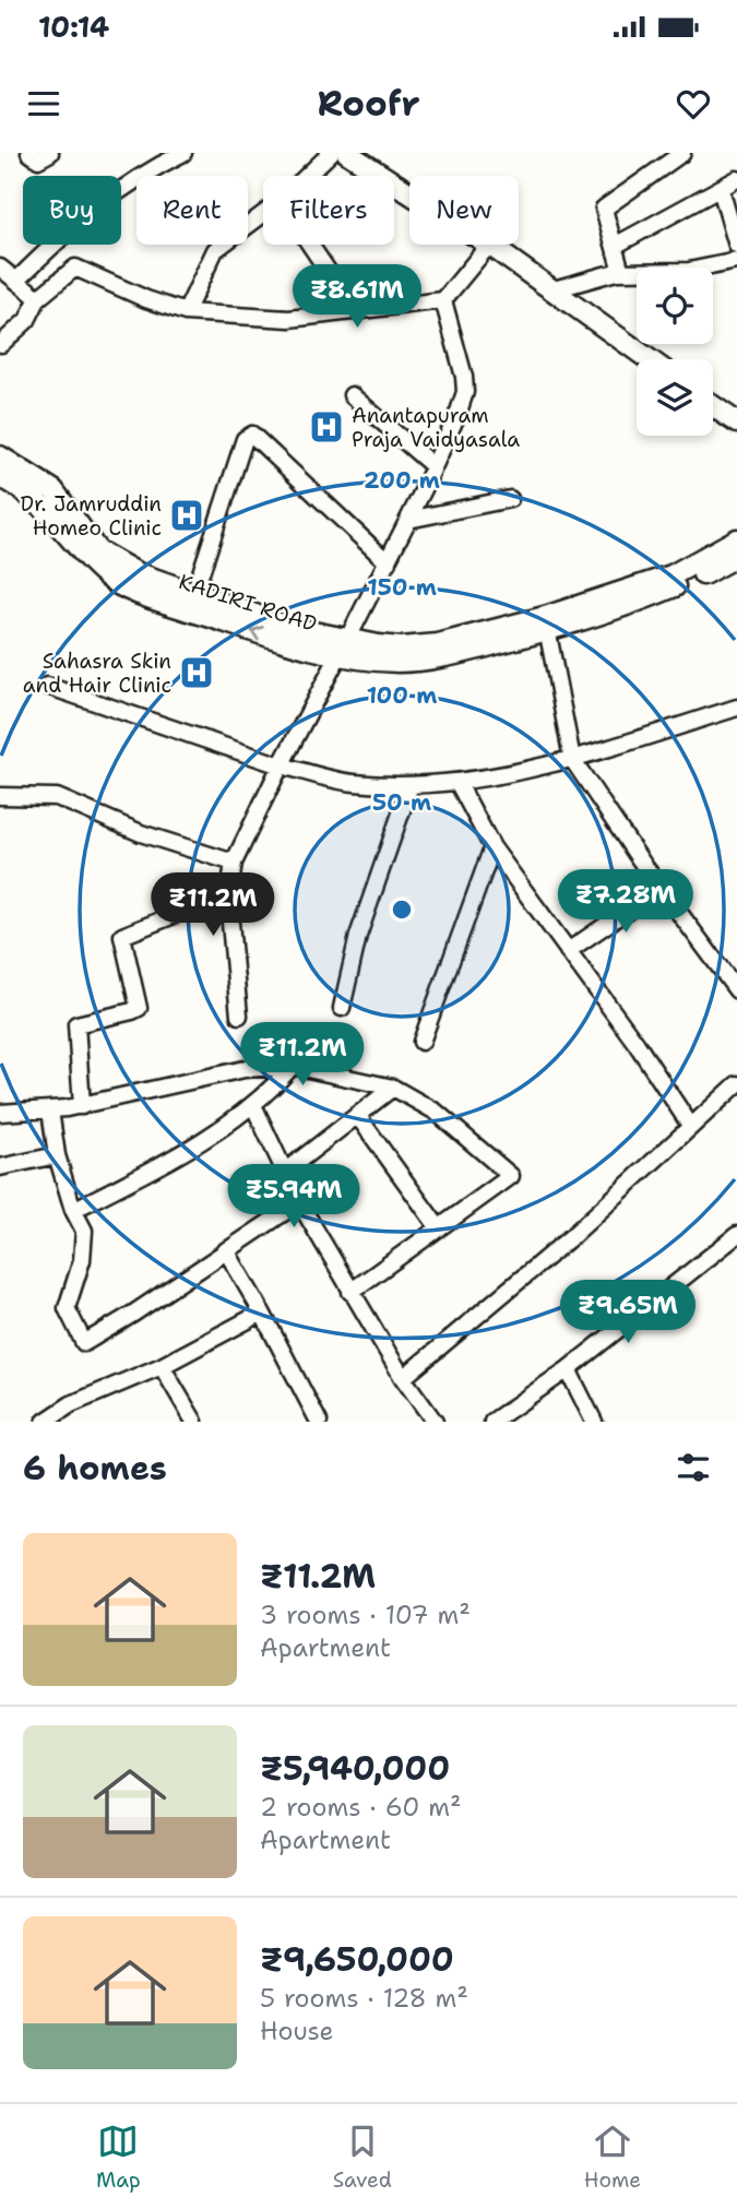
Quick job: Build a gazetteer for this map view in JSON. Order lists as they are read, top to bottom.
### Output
{
  "streets": {
    "main road": ["KADIRI ROAD"]
  },
  "places": {
    "hospital": ["Anantapuram Praja Vaidyasala", "Dr. Jamruddin Homeo Clinic", "Sahasra Skin and Hair Clinic"]
  },
  "page": {
    "status": "10:14",
    "header": "Roofr",
    "chip": [
      "Buy",
      "Rent",
      "Filters",
      "New"
    ],
    "price": [
      "₹8.61M",
      "₹7.28M",
      "₹11.2M",
      "₹11.2M",
      "₹5.94M",
      "₹9.65M"
    ],
    "heading": "6 homes",
    "list": [
      {
        "name": "₹11.2M",
        "note": "3 rooms · 107 m² · Apartment"
      },
      {
        "name": "₹5,940,000",
        "note": "2 rooms · 60 m² · Apartment"
      },
      {
        "name": "₹9,650,000",
        "note": "5 rooms · 128 m² · House"
      }
    ],
    "tabs": ["Map", "Saved", "Home"]
  },
  "rings": [
    "200 m",
    "150 m",
    "100 m",
    "50 m"
  ]
}
